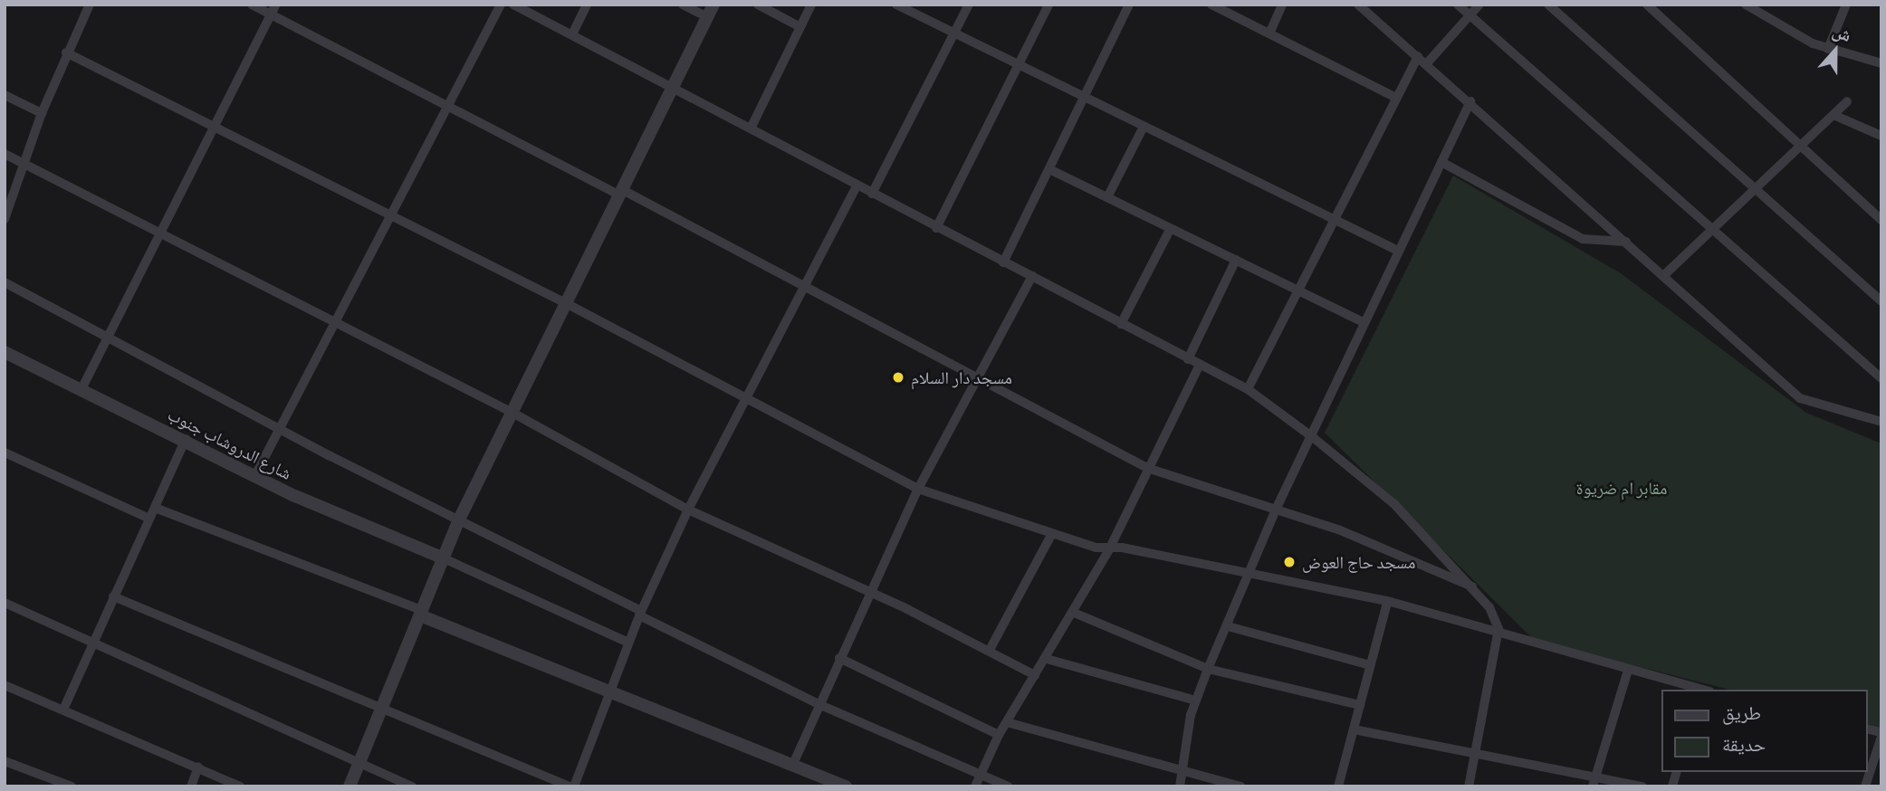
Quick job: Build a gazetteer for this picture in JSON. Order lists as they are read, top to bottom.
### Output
{
  "streets": {
    "street": ["شارع الدروشاب جنوب"]
  },
  "parks": ["مقابر ام ضريوة"],
  "places": ["مسجد دار السلام", "مسجد حاج العوض"],
  "legend": ["طريق", "حديقة"],
  "north": "top"
}
